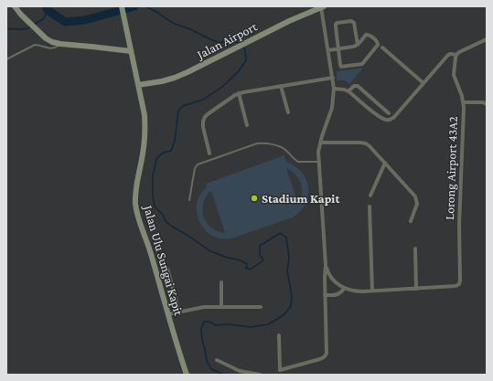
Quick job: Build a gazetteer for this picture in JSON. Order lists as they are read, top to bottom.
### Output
{
  "streets": {
    "main road": ["Jalan Airport", "Jalan Ulu Sungai Kapit"],
    "street": ["Lorong Airport 43A2"]
  },
  "crossings": [
    ["Jalan Airport", "Jalan Ulu Sungai Kapit"]
  ],
  "places": ["Stadium Kapit"]
}
